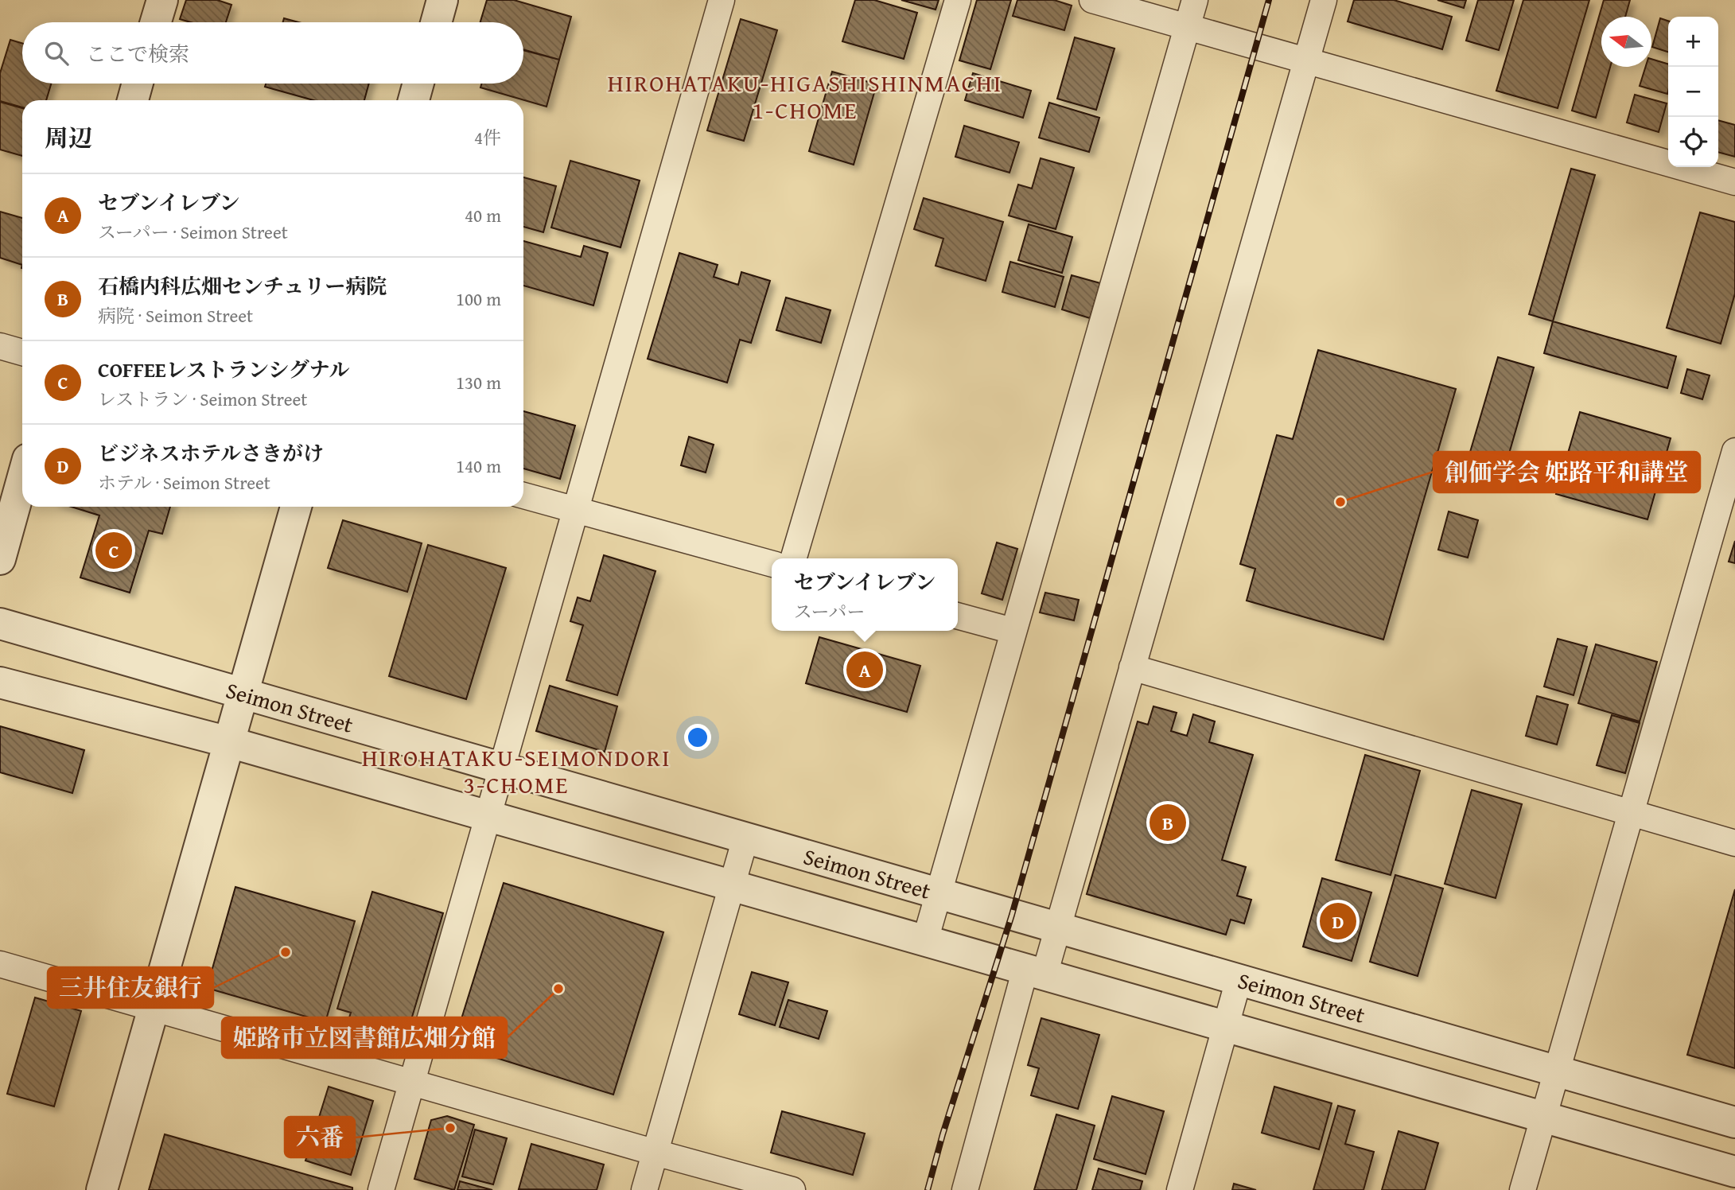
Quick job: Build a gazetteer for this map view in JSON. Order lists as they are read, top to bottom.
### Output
{
  "streets": {
    "street": ["Seimon Street"]
  },
  "districts": ["HIROHATAKU-HIGASHISHINMACHI 1-CHOME", "HIROHATAKU-SEIMONDORI 3-CHOME"],
  "places": [
    "創価学会 姫路平和講堂",
    "三井住友銀行",
    "姫路市立図書館広畑分館",
    "六番"
  ],
  "north": "left",
  "page": {
    "map_buttons": ["+", "−"],
    "search": "ここで検索",
    "heading": ["周辺", "4件"],
    "list": [
      {
        "mark": "A",
        "name": "セブンイレブン",
        "note": "スーパー · Seimon Street",
        "value": "40 m"
      },
      {
        "mark": "B",
        "name": "石橋内科広畑センチュリー病院",
        "note": "病院 · Seimon Street",
        "value": "100 m"
      },
      {
        "mark": "C",
        "name": "COFFEEレストランシグナル",
        "note": "レストラン · Seimon Street",
        "value": "130 m"
      },
      {
        "mark": "D",
        "name": "ビジネスホテルさきがけ",
        "note": "ホテル · Seimon Street",
        "value": "140 m"
      }
    ],
    "pins": [
      "C",
      "A",
      "B",
      "D"
    ],
    "popup": ["セブンイレブン", "スーパー"]
  }
}
